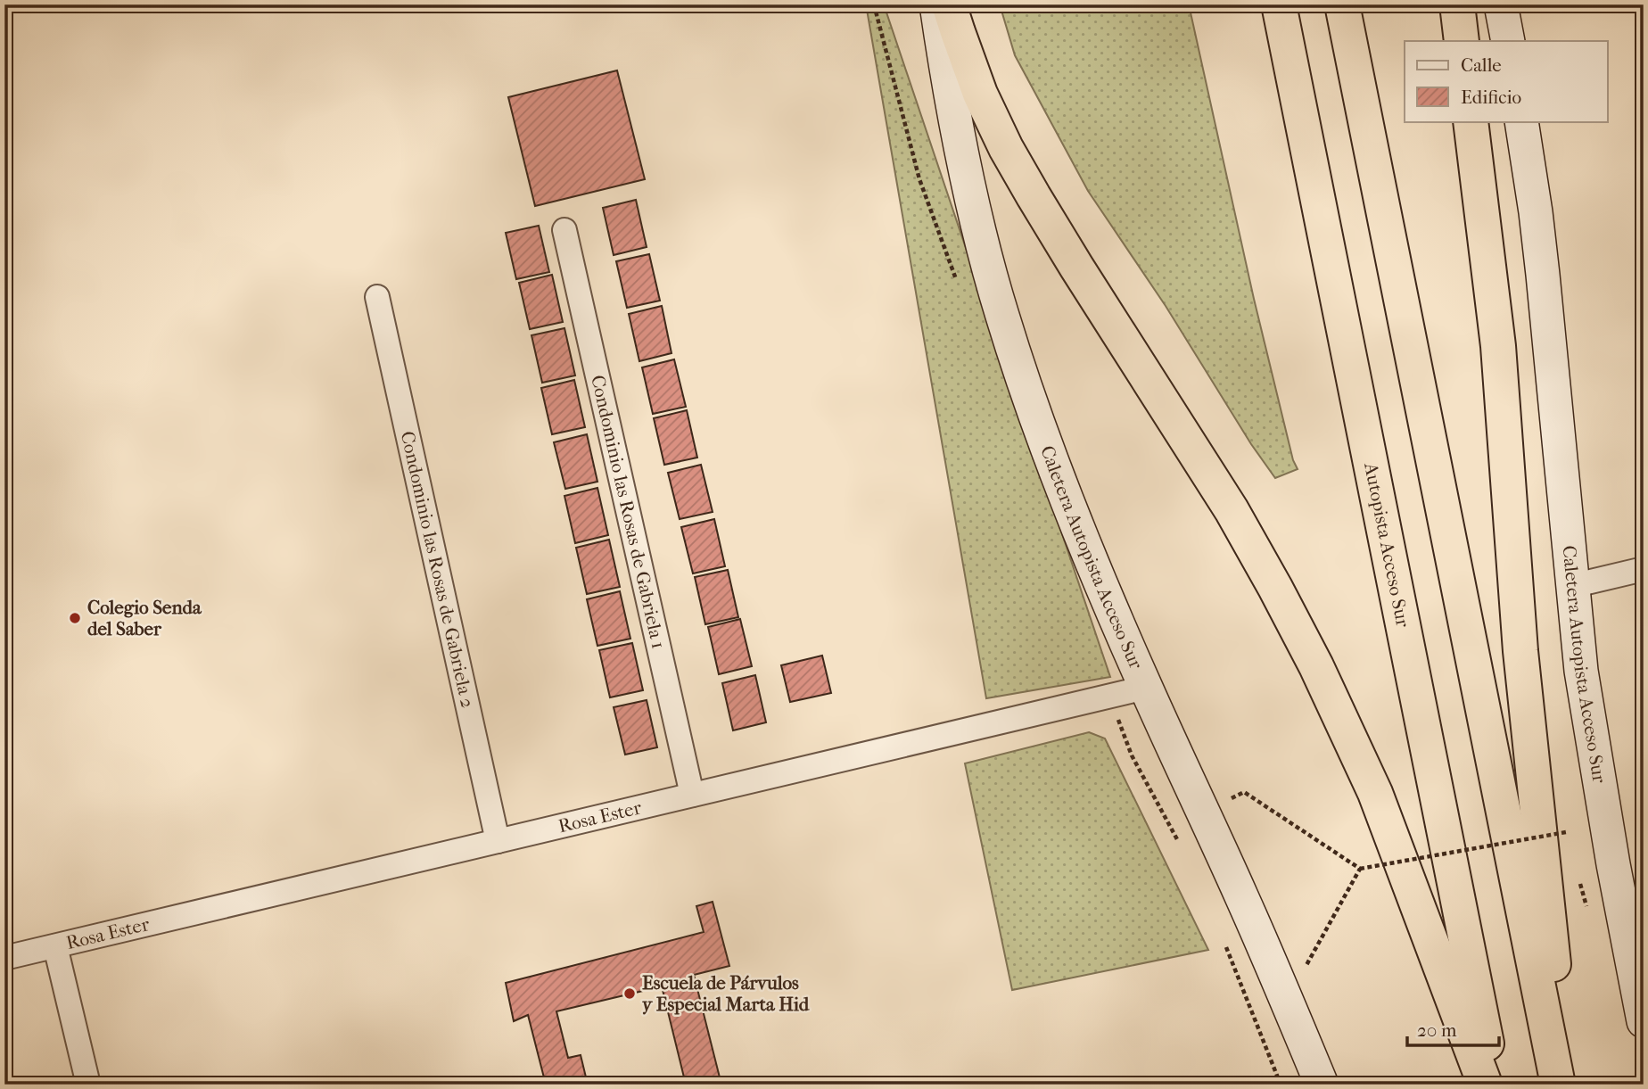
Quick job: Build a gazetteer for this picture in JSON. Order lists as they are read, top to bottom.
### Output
{
  "streets": {
    "highway": ["Autopista Acceso Sur"],
    "main road": ["Caletera Autopista Acceso Sur"],
    "street": ["Condominio las Rosas de Gabriela 1", "Condominio las Rosas de Gabriela 2", "Rosa Ester"]
  },
  "crossings": [
    ["Condominio las Rosas de Gabriela 1", "Rosa Ester"],
    ["Caletera Autopista Acceso Sur", "Rosa Ester"],
    ["Condominio las Rosas de Gabriela 2", "Rosa Ester"]
  ],
  "places": ["Colegio Senda del Saber", "Escuela de Párvulos y Especial Marta Hid"],
  "legend": ["Calle", "Edificio"],
  "scale_bar": "20 m"
}
